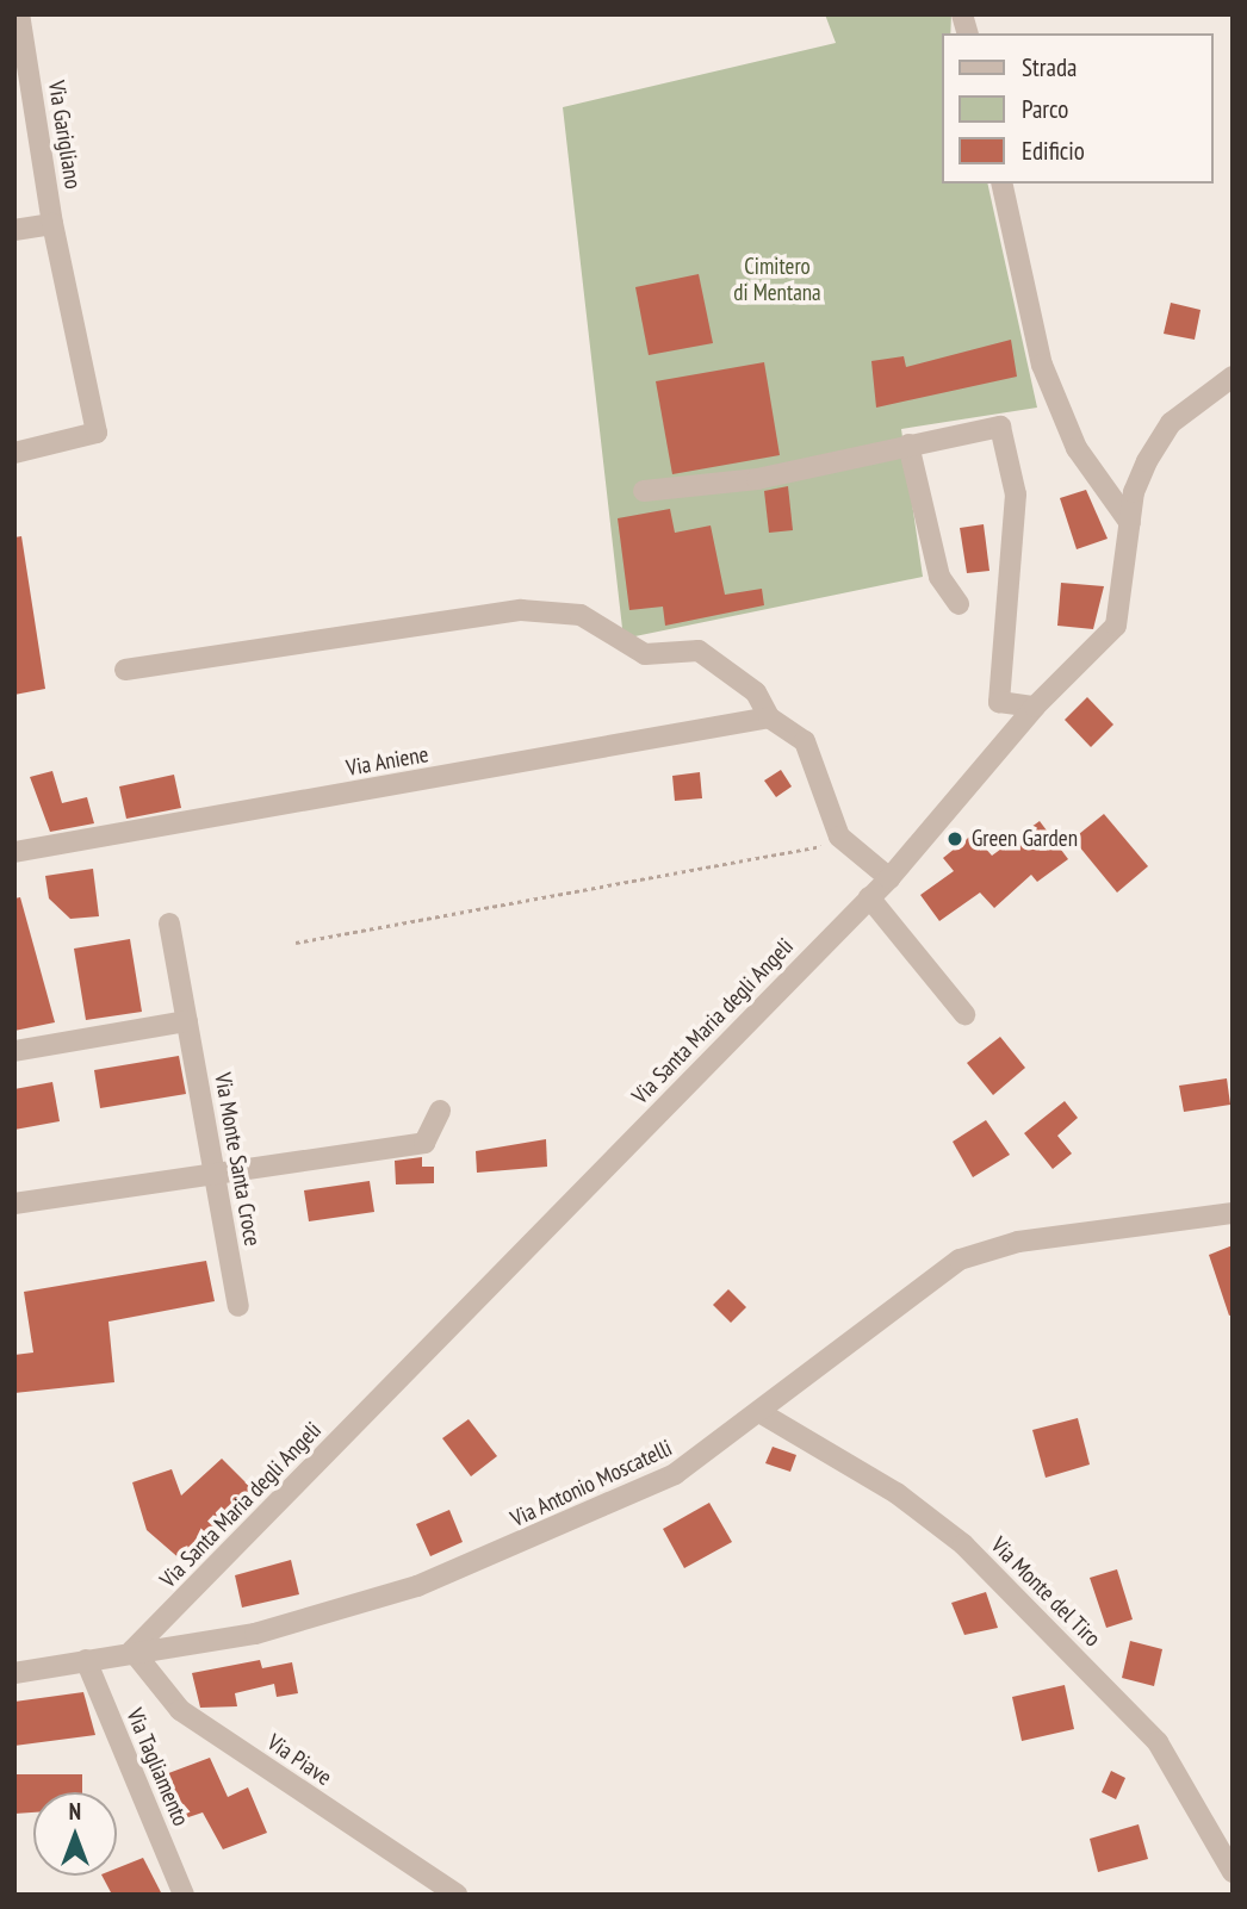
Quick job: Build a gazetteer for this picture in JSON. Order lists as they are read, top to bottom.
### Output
{
  "streets": {
    "street": [
      "Via Garigliano",
      "Via Aniene",
      "Via Santa Maria degli Angeli",
      "Via Monte Santa Croce",
      "Via Antonio Moscatelli",
      "Via Monte del Tiro",
      "Via Piave",
      "Via Tagliamento"
    ]
  },
  "crossings": [
    ["Via Santa Maria degli Angeli", "Via Antonio Moscatelli"],
    ["Via Santa Maria degli Angeli", "Via Piave"],
    ["Via Antonio Moscatelli", "Via Monte del Tiro"],
    ["Via Antonio Moscatelli", "Via Piave"],
    ["Via Antonio Moscatelli", "Via Tagliamento"]
  ],
  "parks": ["Cimitero di Mentana"],
  "places": ["Green Garden"],
  "legend": ["Strada", "Parco", "Edificio"],
  "north": "top"
}
